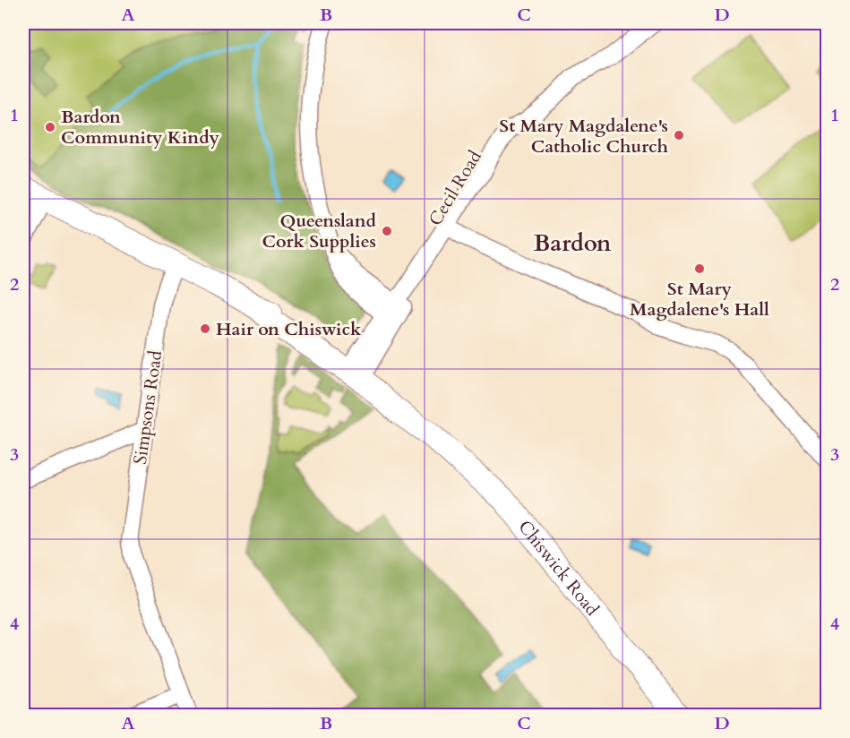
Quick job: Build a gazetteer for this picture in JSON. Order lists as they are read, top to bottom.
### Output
{
  "streets": {
    "main road": ["Chiswick Road"],
    "street": ["Cecil Road", "Simpsons Road"]
  },
  "crossings": [
    ["Cecil Road", "Chiswick Road"],
    ["Simpsons Road", "Chiswick Road"]
  ],
  "districts": ["Bardon"],
  "places": [
    "Bardon Community Kindy",
    "St Mary Magdalene's Catholic Church",
    "Queensland Cork Supplies",
    "St Mary Magdalene's Hall",
    "Hair on Chiswick"
  ],
  "grid": {
    "columns": [
      "A",
      "B",
      "C",
      "D"
    ],
    "rows": [
      "1",
      "2",
      "3",
      "4"
    ]
  }
}
